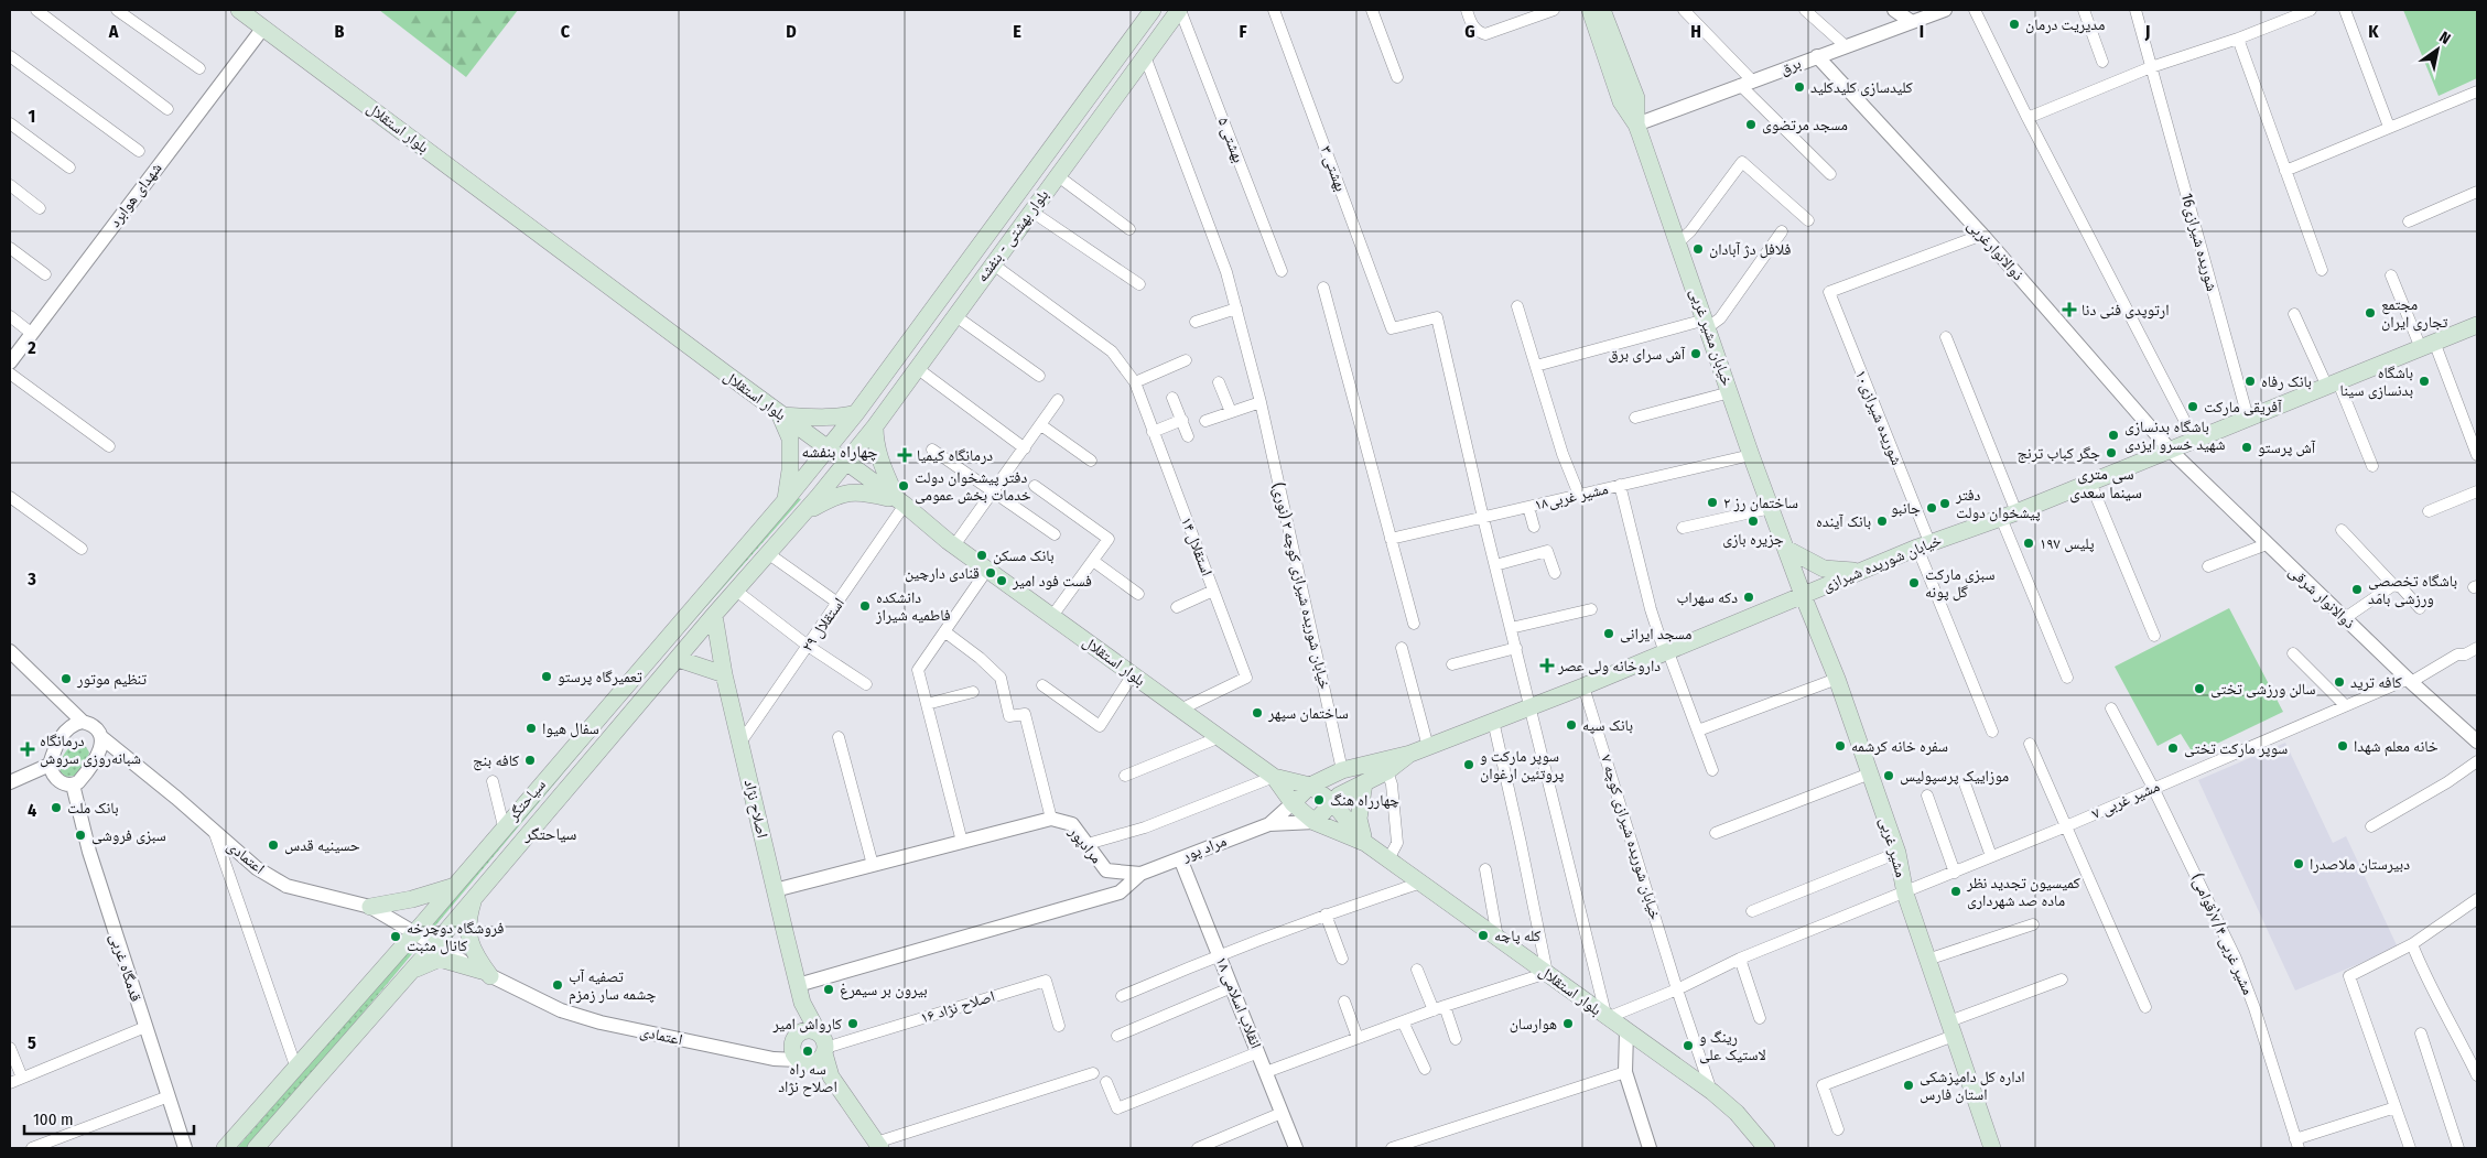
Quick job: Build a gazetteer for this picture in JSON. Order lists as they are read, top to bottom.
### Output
{
  "streets": {
    "main road": [
      "بلوار استقلال",
      "بلوار بهشتی - بنفشه",
      "خیابان مشیر غربی",
      "خیابان شوریده شیرازی",
      "سیاحتگر",
      "اصلاح نژاد",
      "مشیر غربی"
    ],
    "street": [
      "برق",
      "بهشتی ۵",
      "بهشتی ۳",
      "شهدای هوابرد",
      "شوریده شیرازی16",
      "ذوالانوارغربی",
      "۱۰شوریده شیرازی",
      "مشیر غربی۱۸",
      "استقلال ۱۴",
      "خیابان شوریده شیرازی کوچه ۲ (نوری)",
      "ذوالانوار شرقی",
      "۲۹ استقلال",
      "مشیر غربی ۷",
      "خیابان شوریده شیرازی کوچه ۷",
      "مرادپور",
      "مراد پور",
      "اعتمادی",
      "(قوامی)مشیر غربی ۷/۴",
      "قدمگاه غربی",
      "۱۸ انقلاب اسلامی",
      "۱۶ اصلاح نژاد"
    ]
  },
  "crossings": [
    ["برق", "ذوالانوارغربی"],
    ["برق", "خیابان مشیر غربی"],
    ["بلوار استقلال", "شهدای هوابرد"],
    ["بلوار استقلال", "بلوار بهشتی - بنفشه"],
    ["بلوار استقلال", "استقلال ۱۴"],
    ["بلوار استقلال", "خیابان شوریده شیرازی"],
    ["بلوار استقلال", "۲۹ استقلال"],
    ["بلوار استقلال", "سیاحتگر"],
    ["بلوار استقلال", "مشیر غربی ۷"],
    ["بلوار استقلال", "خیابان شوریده شیرازی کوچه ۷"],
    ["بلوار استقلال", "مراد پور"],
    ["بهشتی ۵", "بلوار بهشتی - بنفشه"],
    ["بهشتی ۳", "مشیر غربی۱۸"],
    ["بلوار بهشتی - بنفشه", "استقلال ۱۴"],
    ["بلوار بهشتی - بنفشه", "خیابان شوریده شیرازی کوچه ۲ (نوری)"],
    ["بلوار بهشتی - بنفشه", "سیاحتگر"],
    ["شوریده شیرازی16", "خیابان شوریده شیرازی"],
    ["ذوالانوارغربی", "۱۰شوریده شیرازی"],
    ["ذوالانوارغربی", "خیابان شوریده شیرازی"],
    ["ذوالانوارغربی", "ذوالانوار شرقی"],
    ["خیابان مشیر غربی", "مشیر غربی۱۸"],
    ["خیابان مشیر غربی", "مشیر غربی"],
    ["۱۰شوریده شیرازی", "خیابان شوریده شیرازی"],
    ["خیابان شوریده شیرازی", "خیابان شوریده شیرازی کوچه ۲ (نوری)"],
    ["خیابان شوریده شیرازی", "ذوالانوار شرقی"],
    ["خیابان شوریده شیرازی", "خیابان شوریده شیرازی کوچه ۷"],
    ["خیابان شوریده شیرازی", "مشیر غربی"],
    ["خیابان شوریده شیرازی", "مراد پور"],
    ["ذوالانوار شرقی", "مشیر غربی ۷"],
    ["۲۹ استقلال", "اصلاح نژاد"],
    ["سیاحتگر", "اصلاح نژاد"],
    ["سیاحتگر", "اعتمادی"],
    ["مشیر غربی ۷", "خیابان شوریده شیرازی کوچه ۷"],
    ["مشیر غربی ۷", "مشیر غربی"],
    ["مشیر غربی ۷", "(قوامی)مشیر غربی ۷/۴"],
    ["اصلاح نژاد", "مرادپور"],
    ["مرادپور", "مراد پور"],
    ["مراد پور", "۱۸ انقلاب اسلامی"],
    ["اعتمادی", "قدمگاه غربی"]
  ],
  "districts": ["چهاراه بنفشه", "سی متری سینما سعدی", "سیاحتگر"],
  "places": {
    "other": [
      "مدیریت درمان",
      "کلیدسازی کلیدکلید",
      "مسجد مرتضوی",
      "فلافل دژ آبادان",
      "مجتمع تجاری ایران",
      "آش سرای برق",
      "بانک رفاه",
      "باشگاه بدنسازی سینا",
      "آفریقی مارکت",
      "باشگاه بدنسازی شهید خسرو ایزدی",
      "آش پرستو",
      "جگر کباب ترنج",
      "دفتر پیشخوان دولت خدمات بخش عمومی",
      "ساختمان رز ۲",
      "دفتر پیشخوان دولت",
      "جانبو",
      "جزیره بازی",
      "بانک آینده",
      "پلیس ۱۹۷",
      "بانک مسکن",
      "قنادی دارچین",
      "فست فود امیر",
      "سبزی مارکت گل پونه",
      "باشگاه تخصصی ورزشی بامَد",
      "دکه سهراب",
      "دانشکده فاطمیه شیراز",
      "مسجد ایرانی",
      "تعمیرگاه پرستو",
      "تنظیم موتور",
      "کافه ترید",
      "سالن ورزشی تختی",
      "ساختمان سپهر",
      "بانک سپه",
      "سفال هیوا",
      "سفره خانه کرشمه",
      "خانه معلم شهدا",
      "سوپر مارکت تختی",
      "کافه بنج",
      "سوپر مارکت و پروتئین ارغوان",
      "موزاییک پرسپولیس",
      "چهارراه هنگ",
      "بانک ملت",
      "سبزی فروشی",
      "حسینیه قدس",
      "دبیرستان ملاصدرا",
      "کمیسیون تجدید نظر ماده صد شهرداری",
      "کله پاچه",
      "فروشگاه دوچرخه کانال مثبت",
      "تصفیه آب چشمه سار زمزم",
      "بیرون بر سیمرغ",
      "کارواش امیر",
      "هوارسان",
      "رینگ و لاستیک علی",
      "سه راه اصلاح نژاد",
      "اداره کل دامپزشکی استان فارس"
    ],
    "health": [
      "ارتوپدی فنی دنا",
      "درمانگاه کیمیا",
      "داروخانه ولی عصر",
      "درمانگاه شبانه‌روزی سروش"
    ]
  },
  "scale_bar": "100 m",
  "north": "top right",
  "grid": {
    "columns": [
      "A",
      "B",
      "C",
      "D",
      "E",
      "F",
      "G",
      "H",
      "I",
      "J",
      "K"
    ],
    "rows": [
      "1",
      "2",
      "3",
      "4",
      "5"
    ]
  }
}
